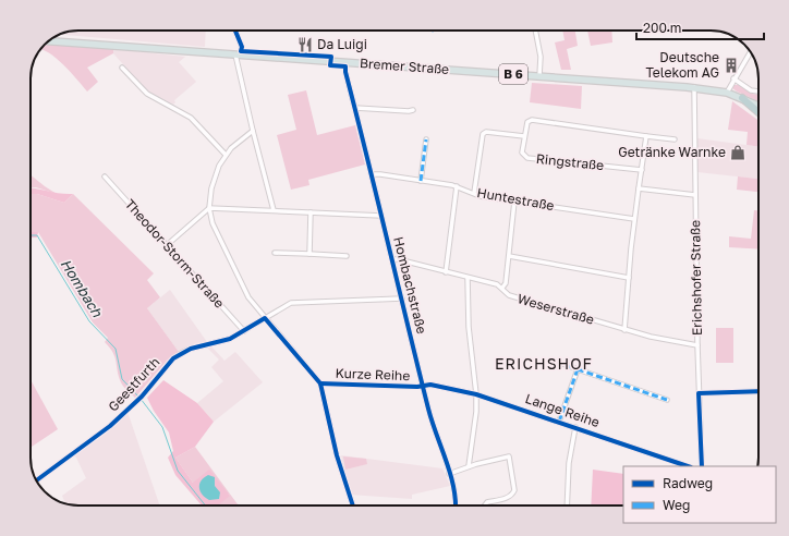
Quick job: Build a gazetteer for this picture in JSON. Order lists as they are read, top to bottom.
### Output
{
  "streets": {
    "highway": ["B 6"],
    "main road": ["Bremer Straße"],
    "street": [
      "Ringstraße",
      "Huntestraße",
      "Theodor-Storm-Straße",
      "Erichshofer Straße",
      "Hombachstraße",
      "Weserstraße",
      "Kurze Reihe",
      "Geestfurth",
      "Lange Reihe"
    ]
  },
  "crossings": [
    ["Bremer Straße", "B 6"],
    ["Bremer Straße", "Erichshofer Straße"],
    ["Bremer Straße", "Hombachstraße"],
    ["Huntestraße", "Hombachstraße"],
    ["Theodor-Storm-Straße", "Geestfurth"],
    ["Erichshofer Straße", "Weserstraße"],
    ["Hombachstraße", "Weserstraße"],
    ["Hombachstraße", "Kurze Reihe"],
    ["Hombachstraße", "Geestfurth"],
    ["Hombachstraße", "Lange Reihe"],
    ["Kurze Reihe", "Lange Reihe"]
  ],
  "districts": ["ERICHSHOF"],
  "water": ["Hombach"],
  "places": {
    "restaurant": ["Da Luigi"],
    "building": ["Deutsche Telekom AG"],
    "shop": ["Getränke Warnke"]
  },
  "legend": ["Radweg", "Weg"],
  "scale_bar": "200 m"
}
